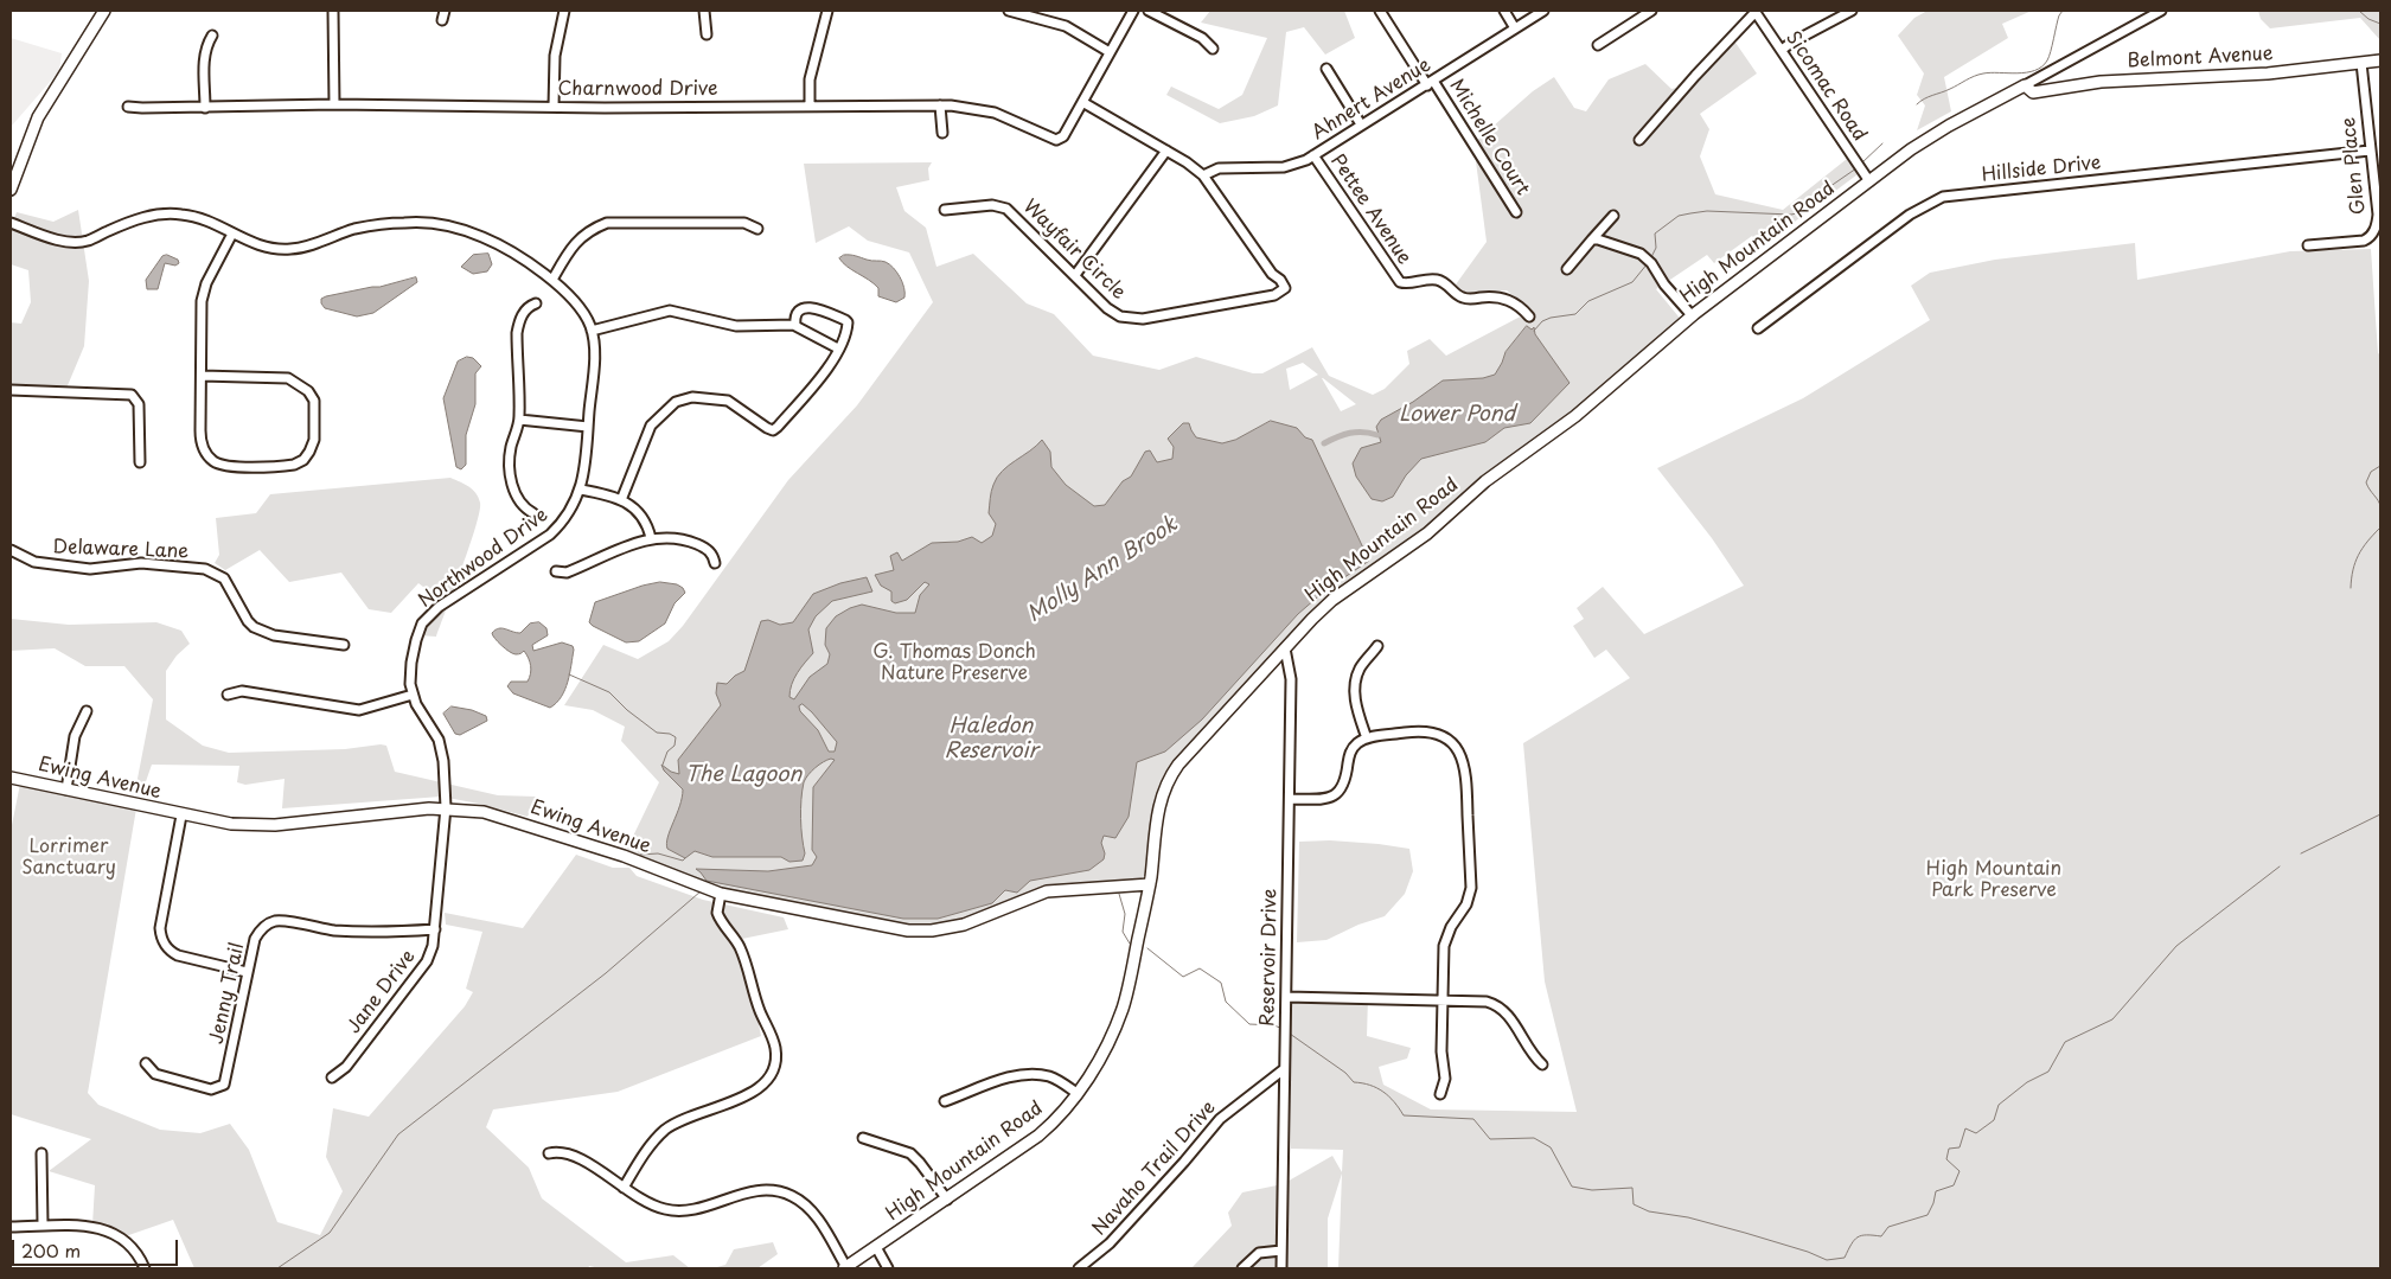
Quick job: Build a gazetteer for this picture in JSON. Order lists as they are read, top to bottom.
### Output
{
  "streets": {
    "main road": ["Belmont Avenue", "High Mountain Road", "Ewing Avenue"],
    "street": [
      "Sicomac Road",
      "Charnwood Drive",
      "Ahnert Avenue",
      "Michelle Court",
      "Glen Place",
      "Hillside Drive",
      "Pettee Avenue",
      "Wayfair Circle",
      "Delaware Lane",
      "Northwood Drive",
      "Reservoir Drive",
      "Jane Drive",
      "Jenny Trail",
      "Navaho Trail Drive"
    ]
  },
  "crossings": [
    ["Belmont Avenue", "Glen Place"],
    ["Belmont Avenue", "High Mountain Road"],
    ["Sicomac Road", "High Mountain Road"],
    ["Charnwood Drive", "Wayfair Circle"],
    ["Ahnert Avenue", "Michelle Court"],
    ["Ahnert Avenue", "Pettee Avenue"],
    ["Ahnert Avenue", "Wayfair Circle"],
    ["Glen Place", "Hillside Drive"],
    ["High Mountain Road", "Ewing Avenue"],
    ["High Mountain Road", "Reservoir Drive"],
    ["Northwood Drive", "Ewing Avenue"],
    ["Northwood Drive", "Jane Drive"],
    ["Ewing Avenue", "Jane Drive"],
    ["Reservoir Drive", "Navaho Trail Drive"],
    ["Jane Drive", "Jenny Trail"]
  ],
  "water": [
    "Lower Pond",
    "Molly Ann Brook",
    "Haledon Reservoir",
    "The Lagoon"
  ],
  "parks": ["G. Thomas Donch Nature Preserve", "Lorrimer Sanctuary", "High Mountain Park Preserve"],
  "scale_bar": "200 m"
}
